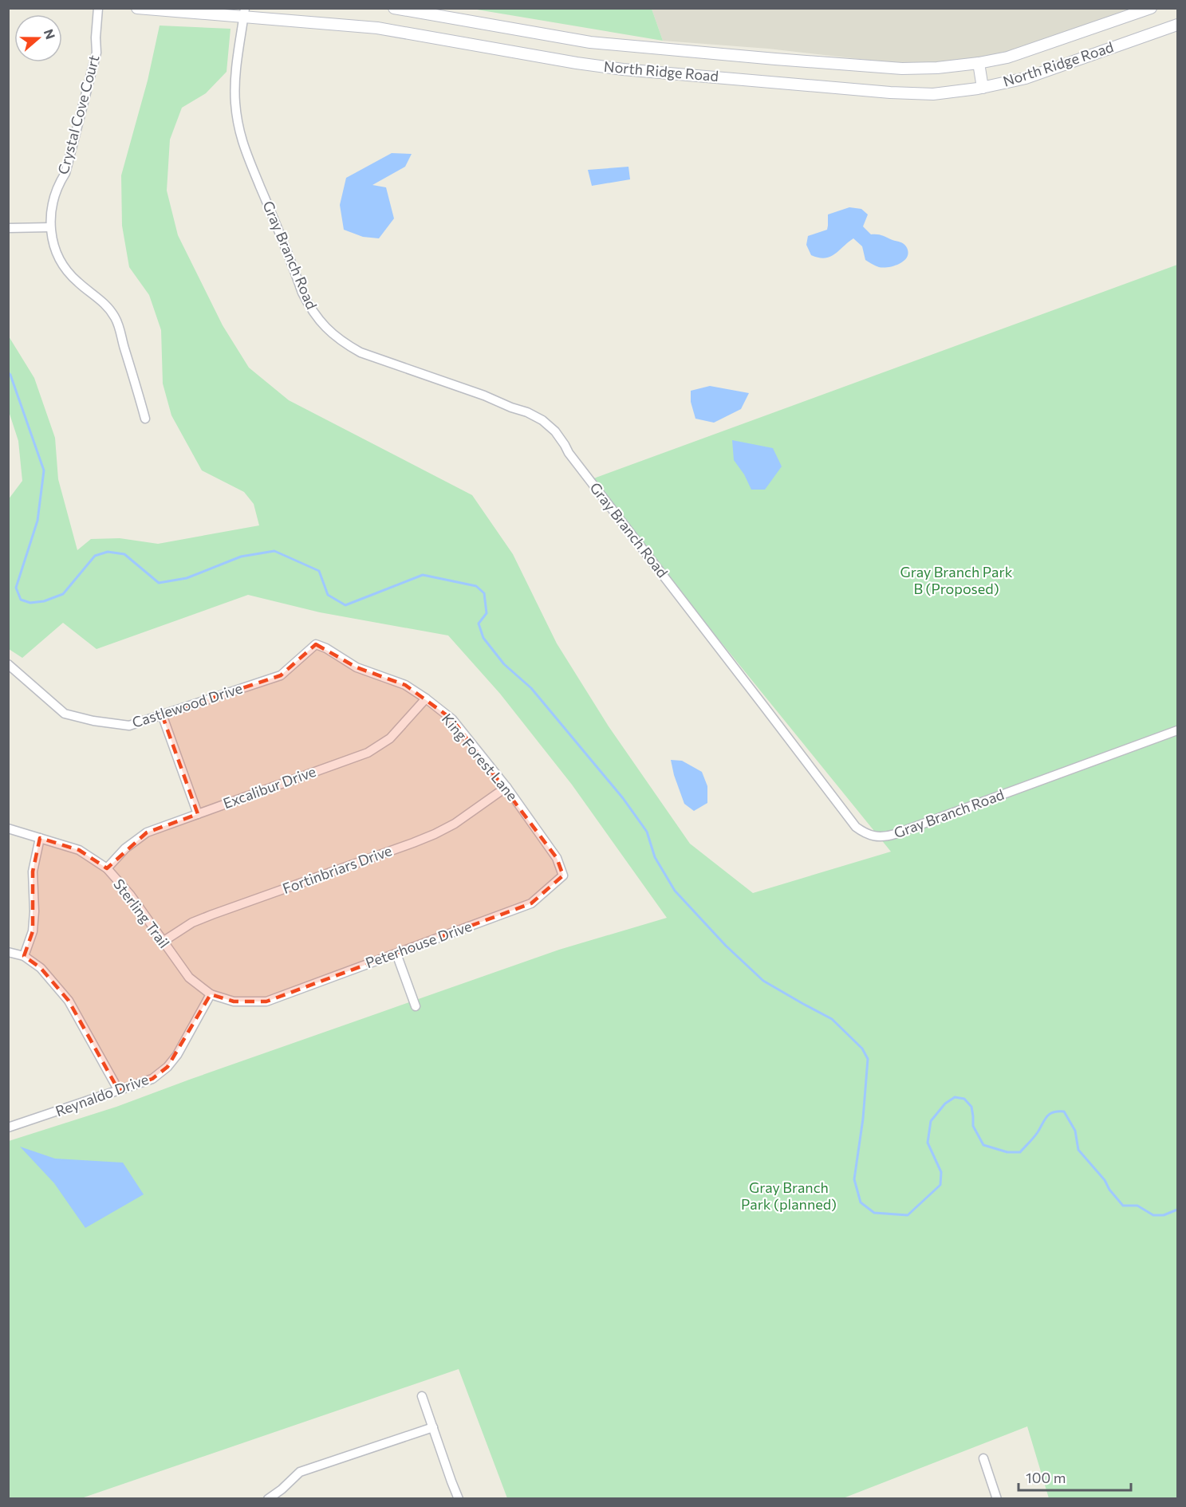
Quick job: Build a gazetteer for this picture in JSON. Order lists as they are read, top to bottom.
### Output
{
  "streets": {
    "main road": ["North Ridge Road"],
    "street": [
      "Crystal Cove Court",
      "Gray Branch Road",
      "Castlewood Drive",
      "King Forest Lane",
      "Excalibur Drive",
      "Fortinbriars Drive",
      "Sterling Trail",
      "Peterhouse Drive",
      "Reynaldo Drive"
    ]
  },
  "crossings": [
    ["North Ridge Road", "Gray Branch Road"],
    ["Castlewood Drive", "King Forest Lane"],
    ["King Forest Lane", "Excalibur Drive"],
    ["King Forest Lane", "Fortinbriars Drive"],
    ["King Forest Lane", "Peterhouse Drive"],
    ["Excalibur Drive", "Sterling Trail"],
    ["Fortinbriars Drive", "Sterling Trail"],
    ["Sterling Trail", "Peterhouse Drive"],
    ["Sterling Trail", "Reynaldo Drive"]
  ],
  "parks": ["Gray Branch Park B (Proposed)", "Gray Branch Park (planned)"],
  "scale_bar": "100 m",
  "north": "right"
}
